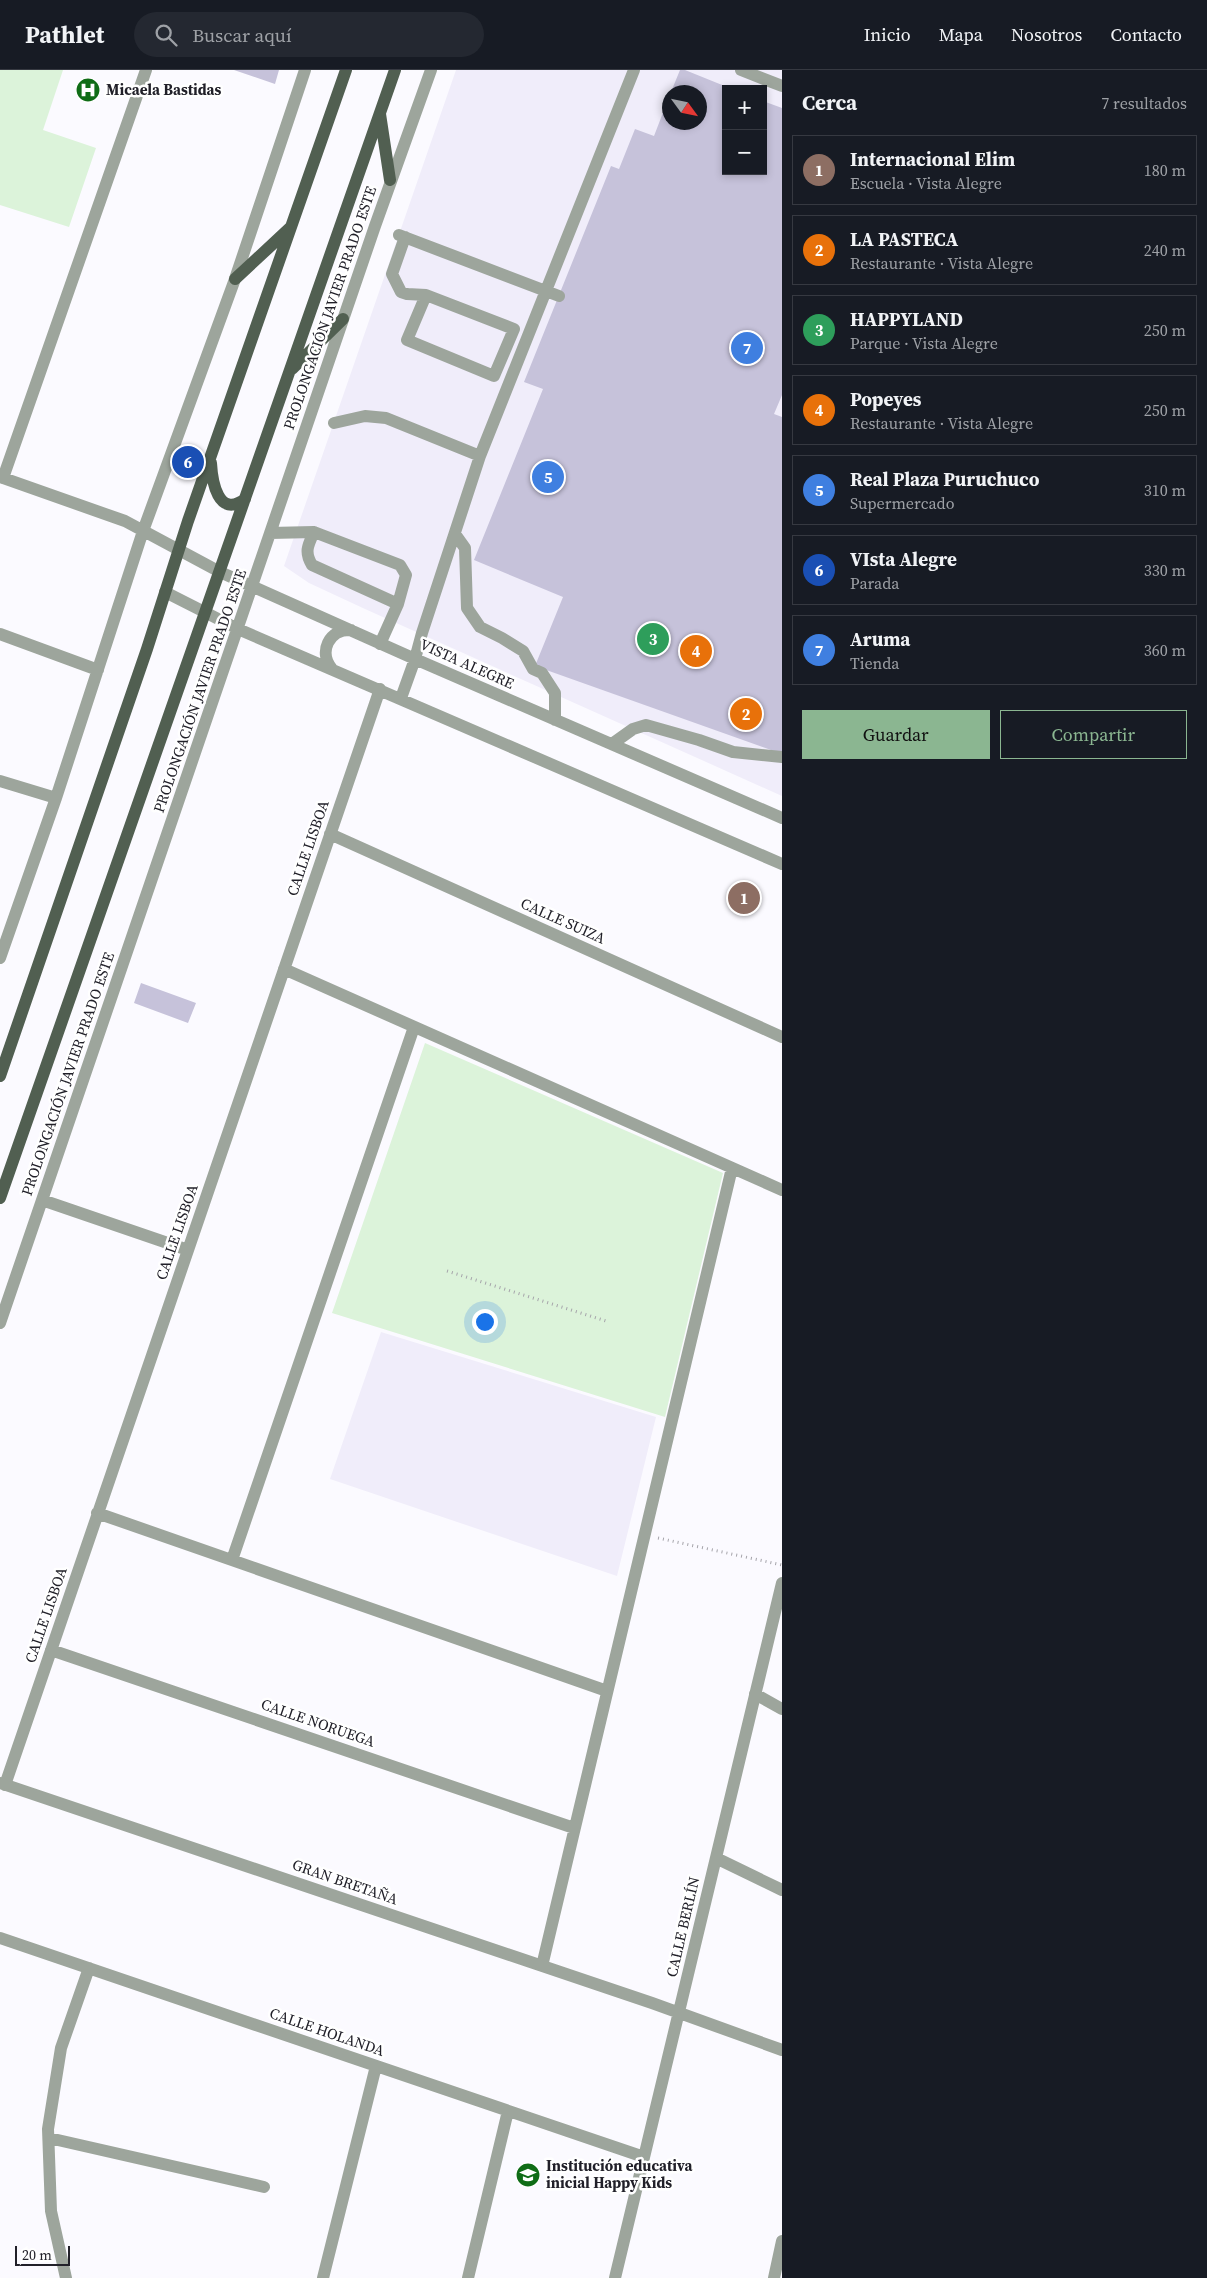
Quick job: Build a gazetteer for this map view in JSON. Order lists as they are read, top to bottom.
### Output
{
  "streets": {
    "main road": ["PROLONGACIÓN JAVIER PRADO ESTE"],
    "street": [
      "VISTA ALEGRE",
      "CALLE LISBOA",
      "CALLE SUIZA",
      "CALLE NORUEGA",
      "GRAN BRETAÑA",
      "CALLE BERLÍN",
      "CALLE HOLANDA"
    ]
  },
  "crossings": [
    ["PROLONGACIÓN JAVIER PRADO ESTE", "VISTA ALEGRE"],
    ["CALLE LISBOA", "CALLE SUIZA"],
    ["CALLE LISBOA", "CALLE NORUEGA"],
    ["CALLE LISBOA", "GRAN BRETAÑA"],
    ["GRAN BRETAÑA", "CALLE BERLÍN"],
    ["CALLE BERLÍN", "CALLE HOLANDA"]
  ],
  "places": {
    "hospital": ["Micaela Bastidas"],
    "school or university": ["Institución educativa inicial Happy Kids"]
  },
  "scale_bar": "20 m",
  "north": "bottom right",
  "page": {
    "header": "Pathlet",
    "search": "Buscar aquí",
    "nav": [
      "Inicio",
      "Mapa",
      "Nosotros",
      "Contacto"
    ],
    "heading": ["Cerca", "7 resultados"],
    "map_buttons": ["+", "−"],
    "list": [
      {
        "mark": "1",
        "name": "Internacional Elim",
        "note": "Escuela · Vista Alegre",
        "value": "180 m"
      },
      {
        "mark": "2",
        "name": "LA PASTECA",
        "note": "Restaurante · Vista Alegre",
        "value": "240 m"
      },
      {
        "mark": "3",
        "name": "HAPPYLAND",
        "note": "Parque · Vista Alegre",
        "value": "250 m"
      },
      {
        "mark": "4",
        "name": "Popeyes",
        "note": "Restaurante · Vista Alegre",
        "value": "250 m"
      },
      {
        "mark": "5",
        "name": "Real Plaza Puruchuco",
        "note": "Supermercado",
        "value": "310 m"
      },
      {
        "mark": "6",
        "name": "VIsta Alegre",
        "note": "Parada",
        "value": "330 m"
      },
      {
        "mark": "7",
        "name": "Aruma",
        "note": "Tienda",
        "value": "360 m"
      }
    ],
    "pins": [
      "7",
      "6",
      "5",
      "3",
      "4",
      "2",
      "1"
    ],
    "buttons": ["Guardar", "Compartir"],
    "scale": "20 m"
  }
}
